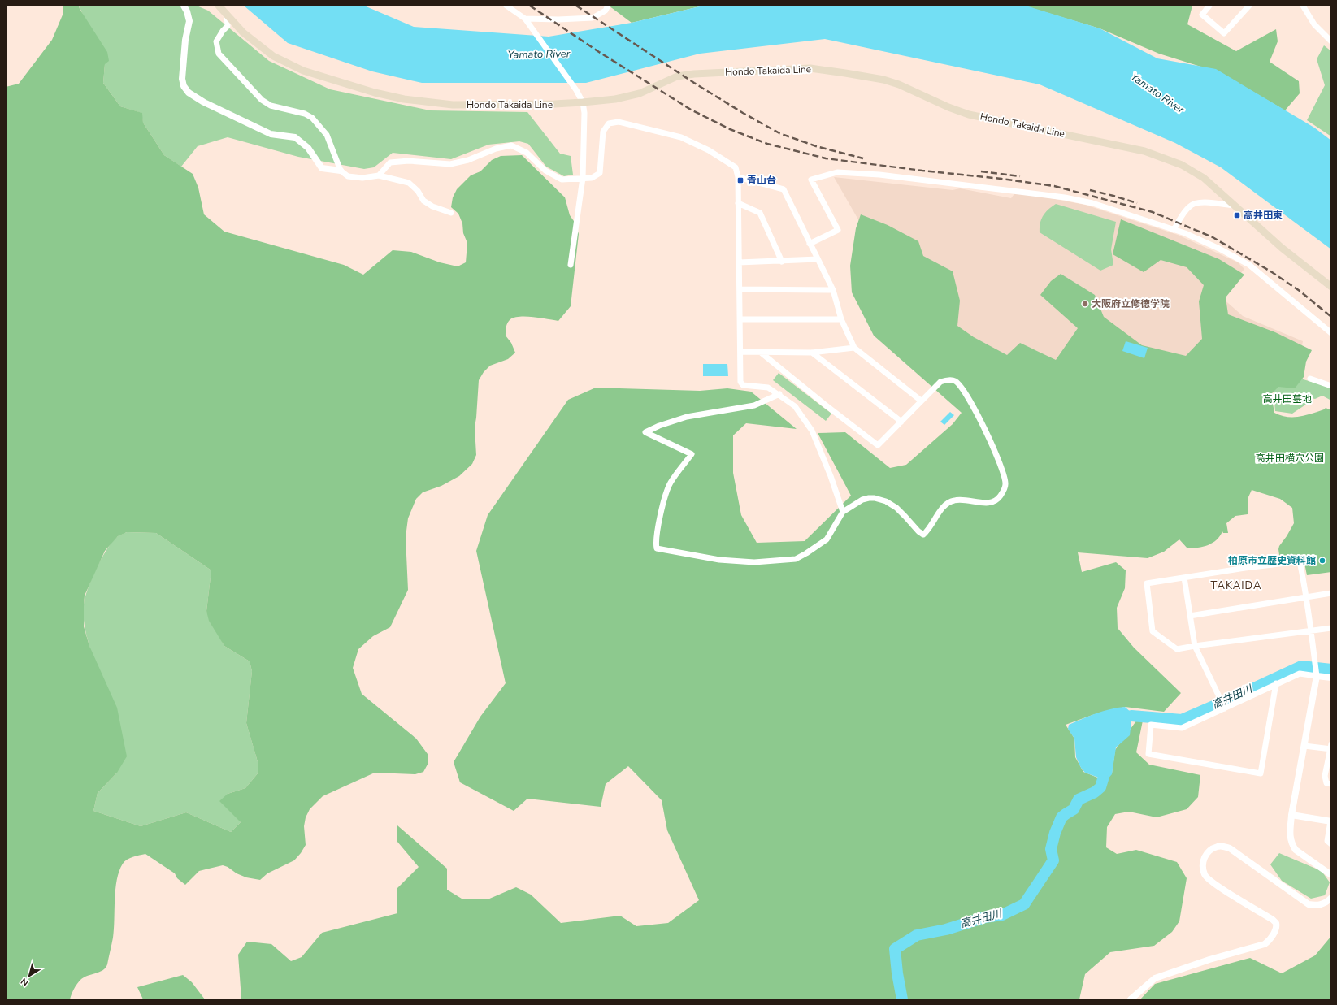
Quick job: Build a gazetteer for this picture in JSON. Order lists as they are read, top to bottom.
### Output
{
  "streets": {
    "main road": ["Hondo Takaida Line"]
  },
  "districts": ["TAKAIDA"],
  "water": ["Yamato River", "高井田川"],
  "parks": ["高井田墓地", "高井田横穴公園"],
  "places": {
    "transit": ["青山台", "高井田東"],
    "other": ["大阪府立修徳学院", "柏原市立歴史資料館"]
  },
  "north": "bottom left"
}
